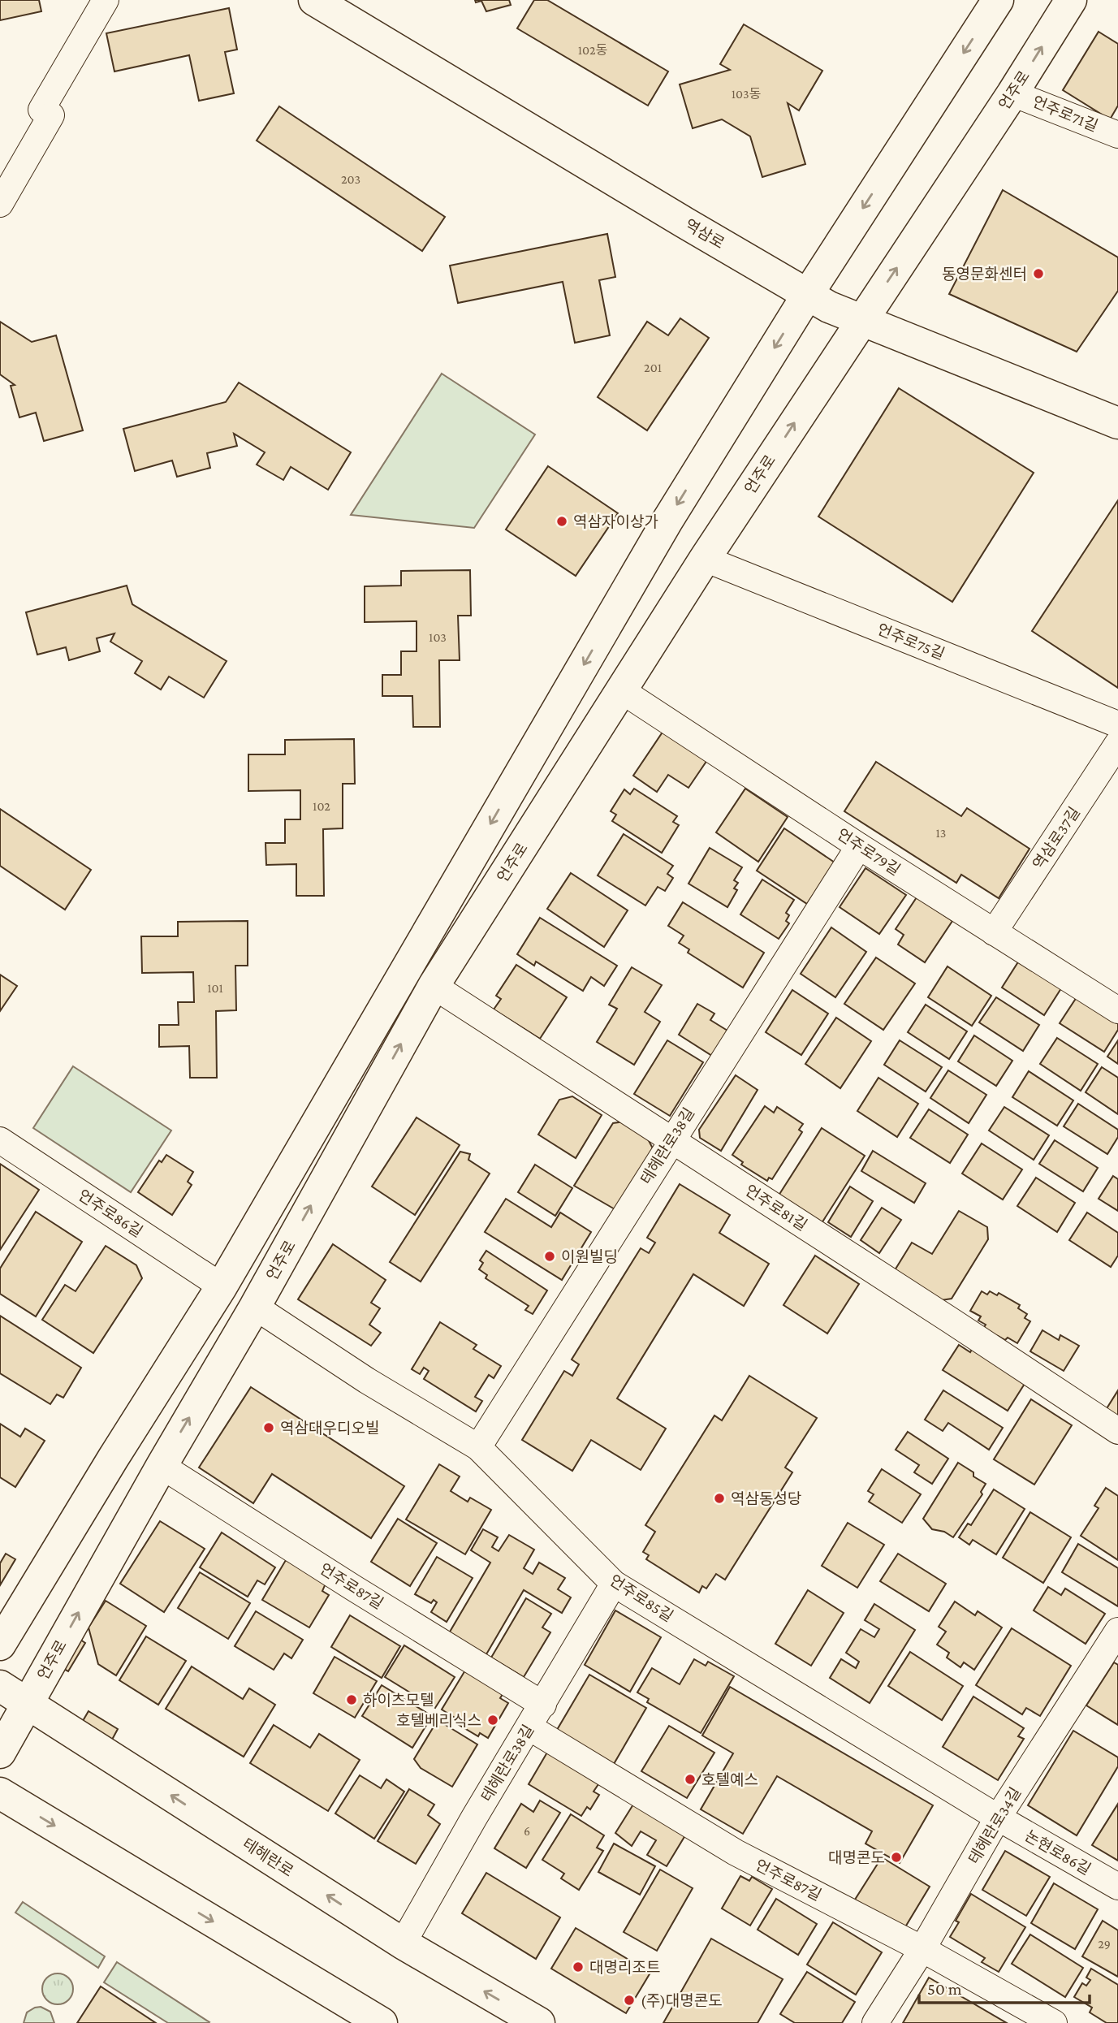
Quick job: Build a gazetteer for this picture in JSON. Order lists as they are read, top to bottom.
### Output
{
  "streets": {
    "main road": ["언주로", "역삼로", "테헤란로"],
    "street": [
      "언주로71길",
      "언주로75길",
      "역삼로37길",
      "언주로79길",
      "테헤란로38길",
      "언주로81길",
      "언주로86길",
      "언주로87길",
      "언주로85길",
      "테헤란로34길",
      "논현로86길"
    ]
  },
  "crossings": [
    ["언주로", "언주로71길"],
    ["언주로", "역삼로"],
    ["언주로", "언주로75길"],
    ["언주로", "언주로79길"],
    ["언주로", "언주로81길"],
    ["언주로", "언주로87길"],
    ["언주로", "언주로85길"],
    ["언주로", "테헤란로"],
    ["역삼로37길", "언주로79길"],
    ["언주로79길", "테헤란로38길"],
    ["테헤란로38길", "언주로81길"],
    ["테헤란로38길", "언주로87길"],
    ["테헤란로38길", "언주로85길"],
    ["테헤란로38길", "테헤란로"],
    ["언주로87길", "테헤란로34길"],
    ["언주로85길", "테헤란로34길"],
    ["언주로85길", "논현로86길"],
    ["테헤란로34길", "논현로86길"]
  ],
  "places": [
    "동영문화센터",
    "역삼자이상가",
    "이원빌딩",
    "역삼대우디오빌",
    "역삼동성당",
    "하이츠모텔",
    "호텔베리식스",
    "호텔예스",
    "대명콘도",
    "대명리조트",
    "(주)대명콘도"
  ],
  "house_numbers": [
    "102동",
    "103동",
    "203",
    "201",
    "103",
    "102",
    "13",
    "101",
    "6",
    "29"
  ],
  "scale_bar": "50 m"
}
